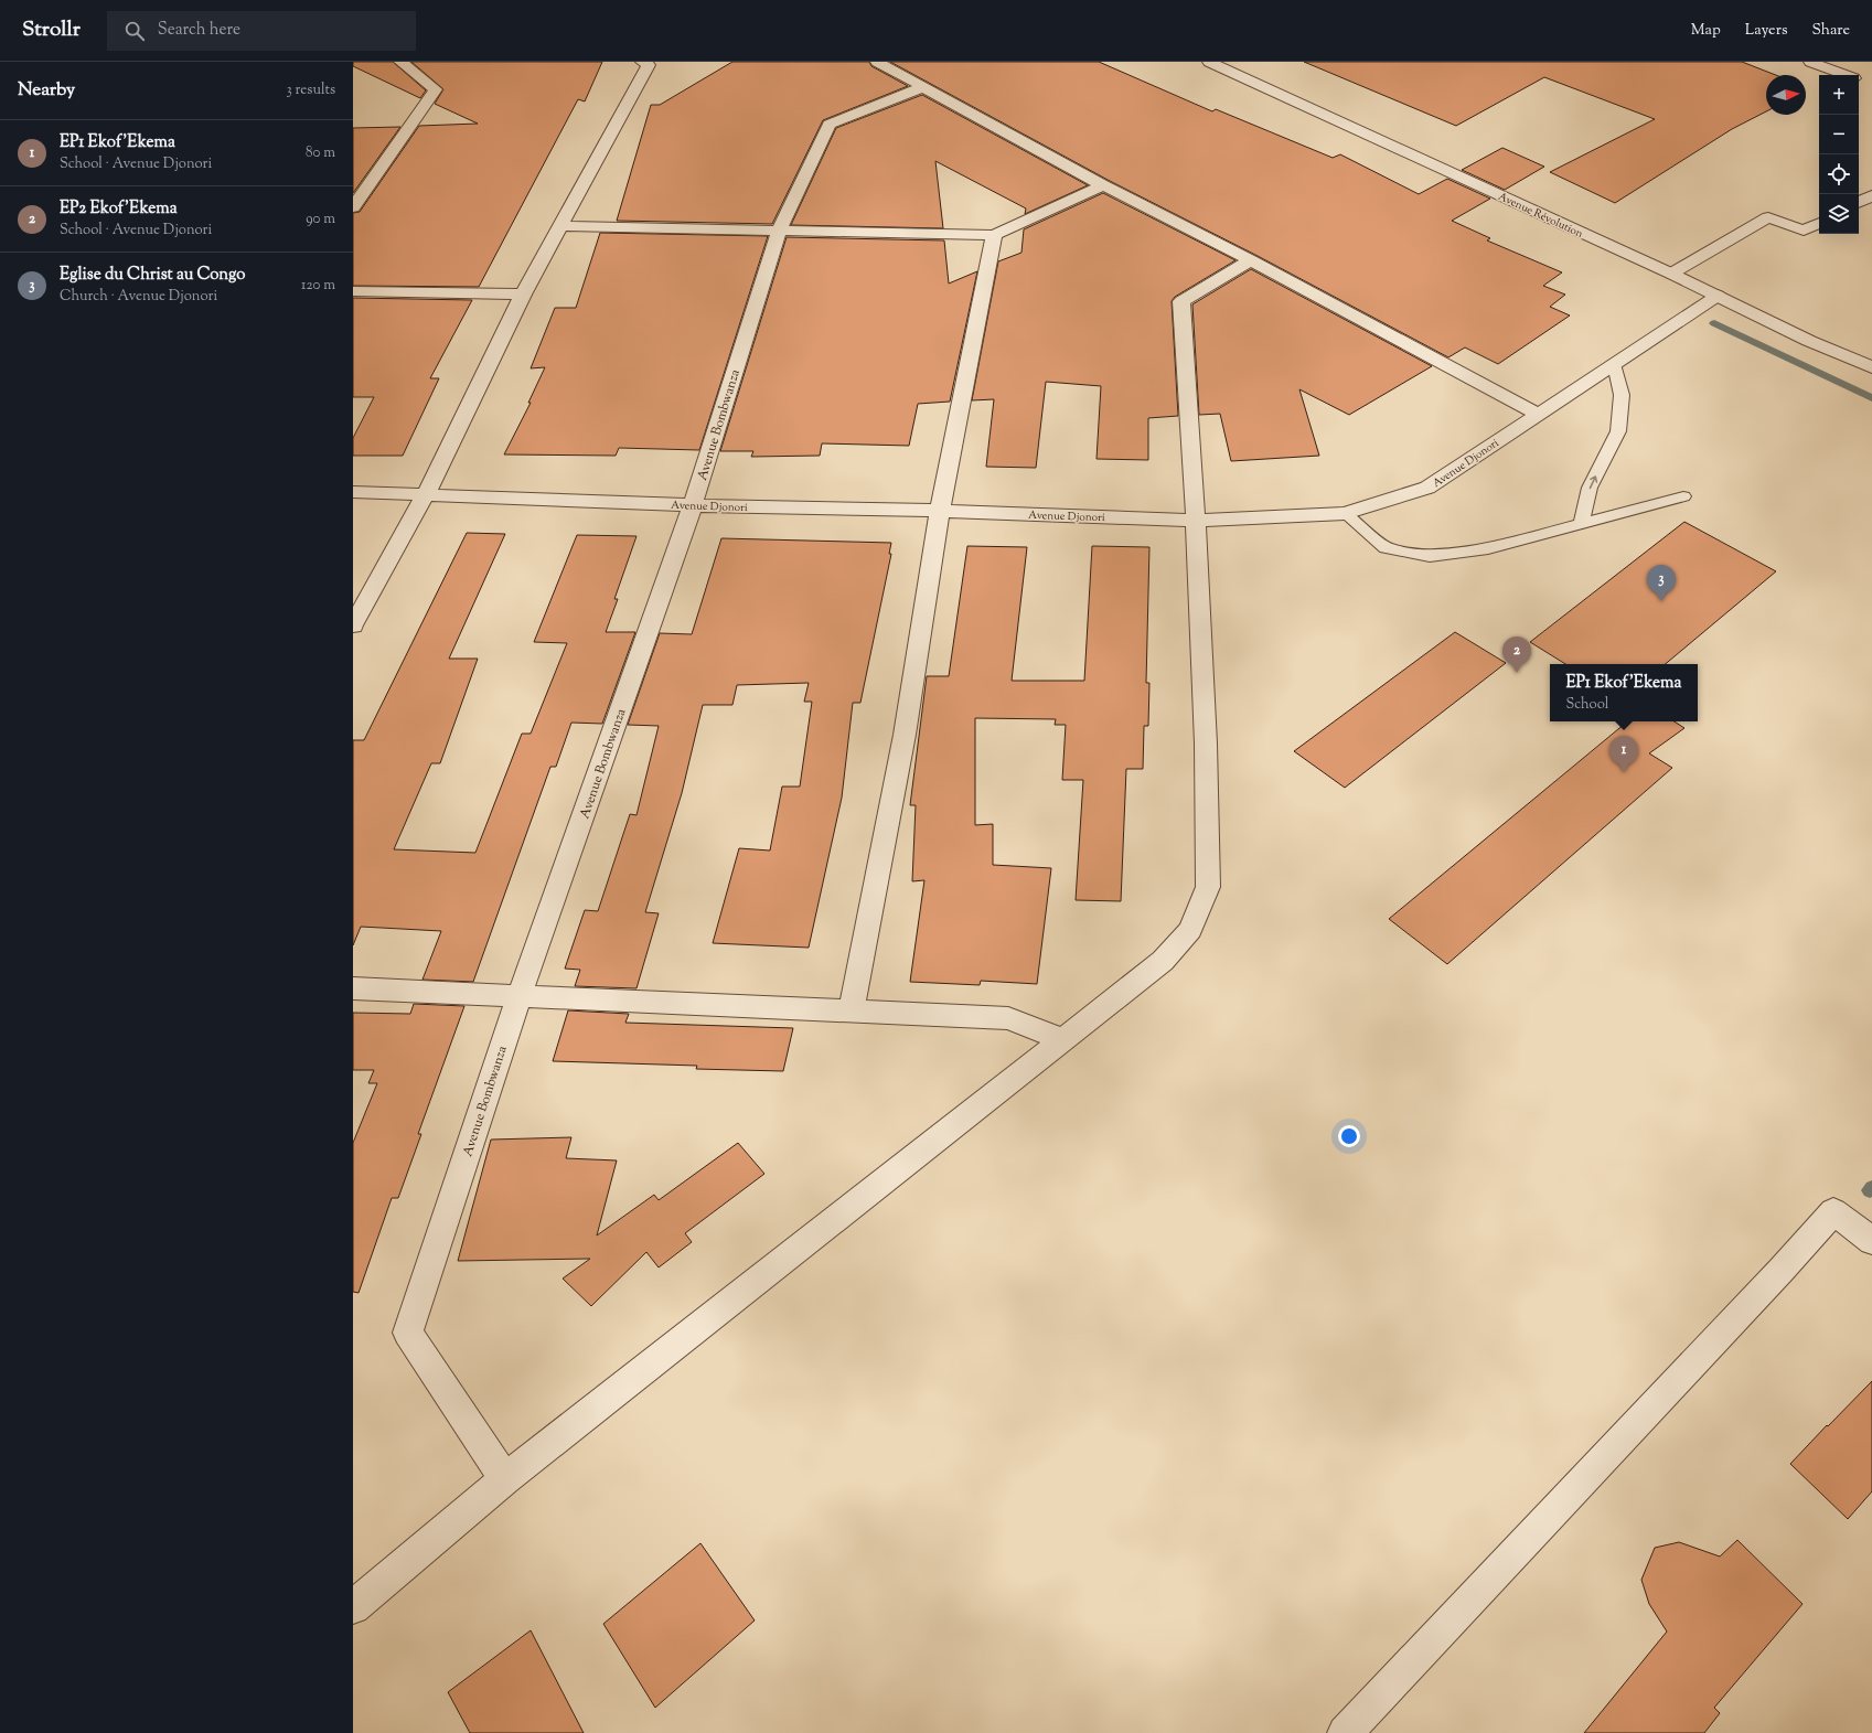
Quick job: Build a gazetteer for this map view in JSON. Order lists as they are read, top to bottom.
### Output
{
  "streets": {
    "street": ["Avenue Révolution", "Avenue Bombwanza", "Avenue Djonori"]
  },
  "crossings": [
    ["Avenue Révolution", "Avenue Djonori"],
    ["Avenue Bombwanza", "Avenue Djonori"]
  ],
  "north": "right",
  "page": {
    "header": "Strollr",
    "search": "Search here",
    "nav": ["Map", "Layers", "Share"],
    "heading": ["Nearby", "3 results"],
    "map_buttons": ["+", "−"],
    "list": [
      {
        "mark": "1",
        "name": "EP1 Ekof'Ekema",
        "note": "School · Avenue Djonori",
        "value": "80 m"
      },
      {
        "mark": "2",
        "name": "EP2 Ekof'Ekema",
        "note": "School · Avenue Djonori",
        "value": "90 m"
      },
      {
        "mark": "3",
        "name": "Eglise du Christ au Congo",
        "note": "Church · Avenue Djonori",
        "value": "120 m"
      }
    ],
    "pins": ["3", "2", "1"],
    "popup": ["EP1 Ekof'Ekema", "School"]
  }
}
